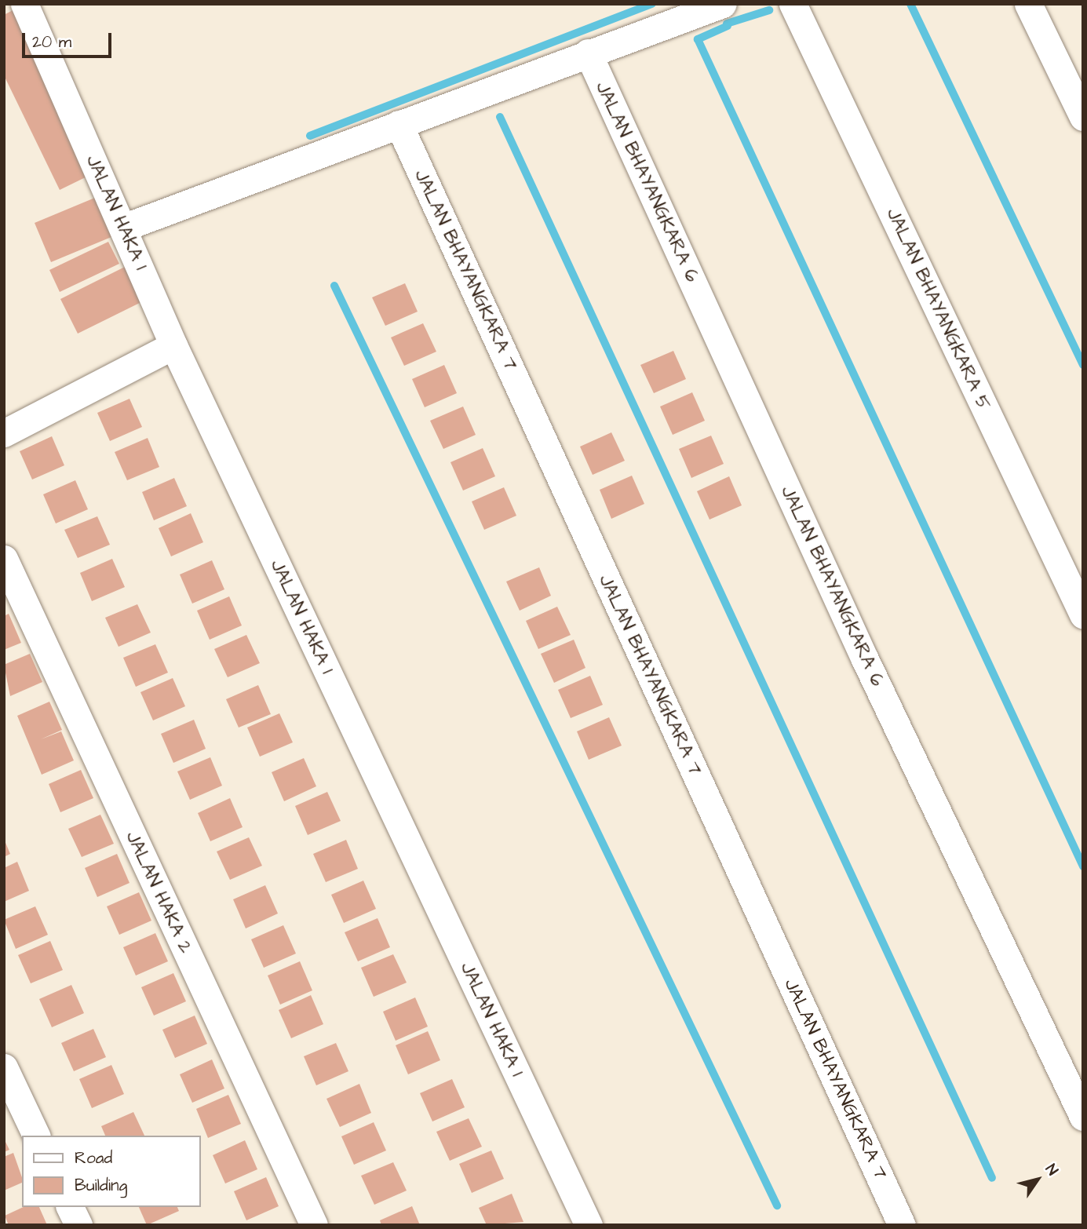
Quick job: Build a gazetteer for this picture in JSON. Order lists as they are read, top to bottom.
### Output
{
  "streets": {
    "street": [
      "JALAN BHAYANGKARA 6",
      "JALAN HAKA 1",
      "JALAN BHAYANGKARA 7",
      "JALAN BHAYANGKARA 5",
      "JALAN HAKA 2"
    ]
  },
  "legend": ["Road", "Building"],
  "scale_bar": "20 m",
  "north": "top right"
}
